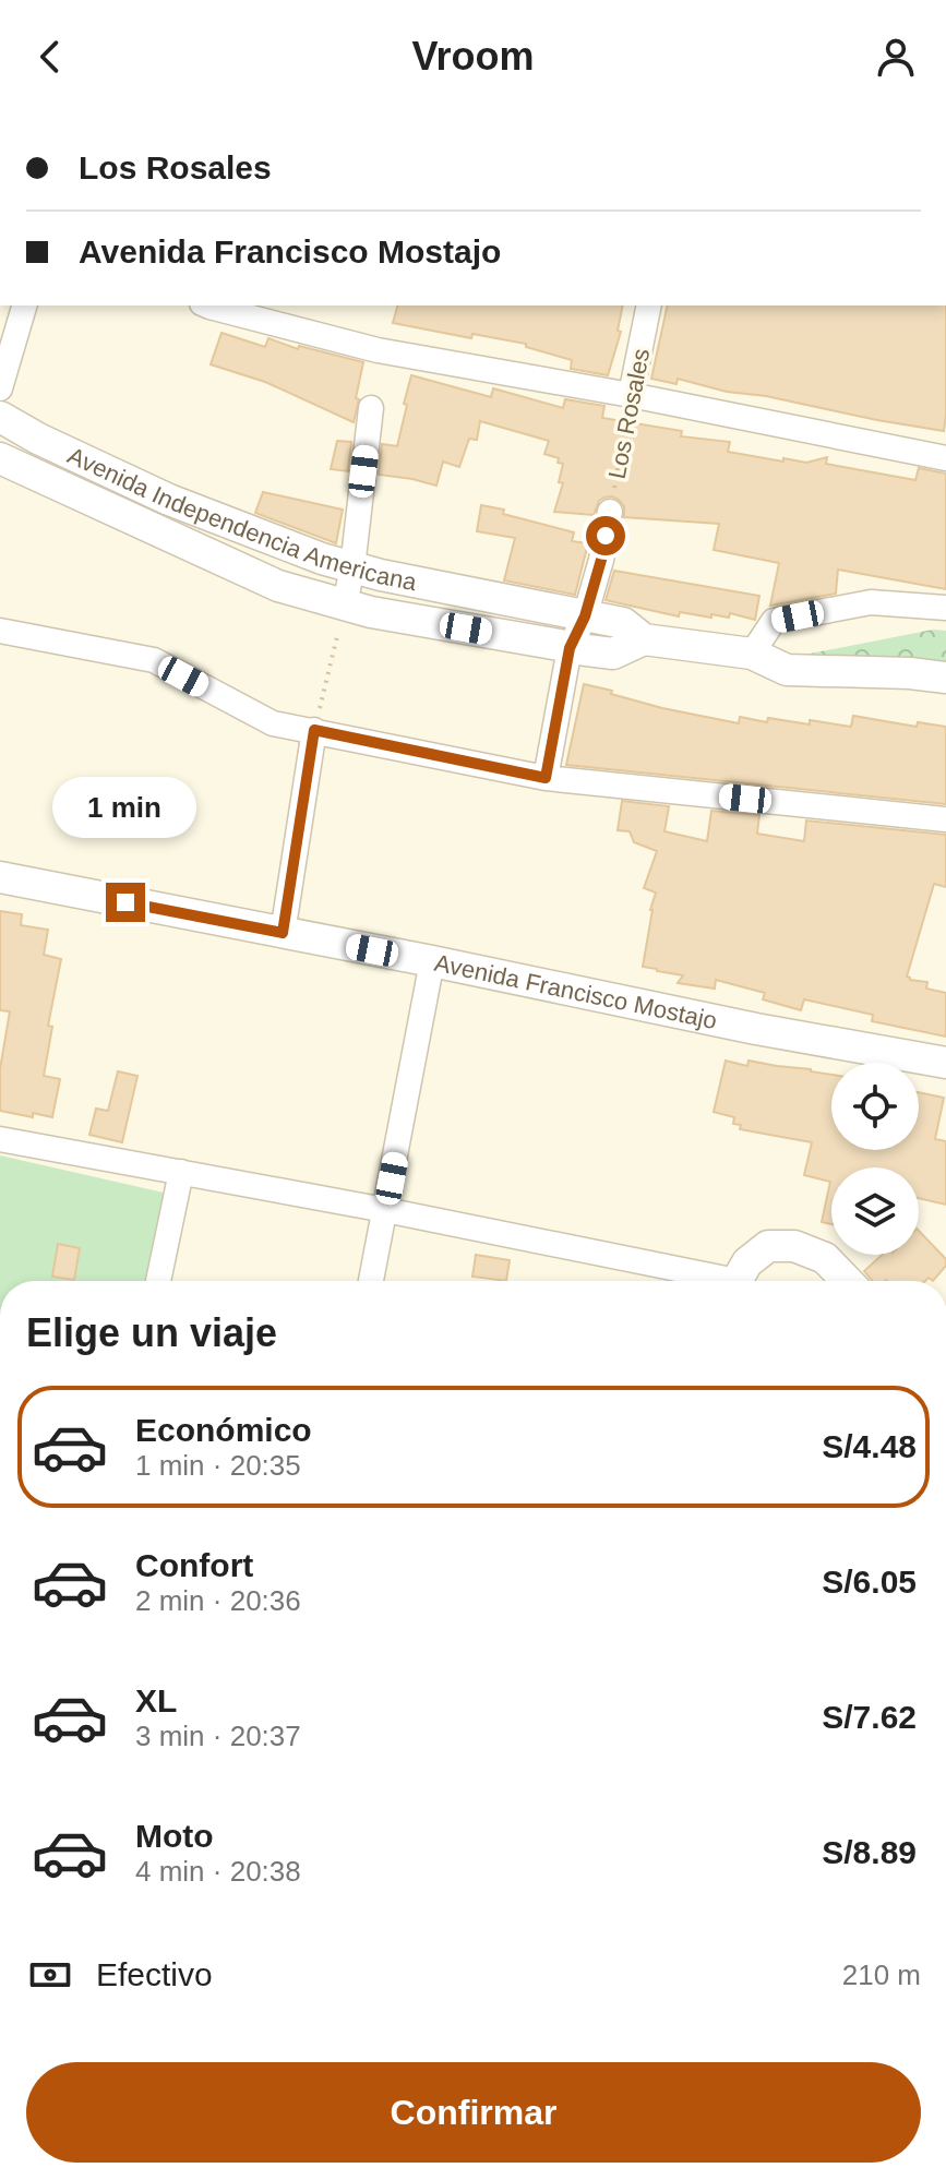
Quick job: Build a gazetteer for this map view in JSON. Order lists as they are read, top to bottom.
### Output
{
  "streets": {
    "street": ["Los Rosales", "Avenida Independencia Americana", "Avenida Francisco Mostajo"]
  },
  "crossings": [
    ["Los Rosales", "Avenida Independencia Americana"]
  ],
  "page": {
    "header": "Vroom",
    "banner": ["Los Rosales", "Avenida Francisco Mostajo"],
    "bubble": "1 min",
    "heading": "Elige un viaje",
    "list": [
      {
        "name": "Económico",
        "note": "1 min · 20:35",
        "value": "S/4.48"
      },
      {
        "name": "Confort",
        "note": "2 min · 20:36",
        "value": "S/6.05"
      },
      {
        "name": "XL",
        "note": "3 min · 20:37",
        "value": "S/7.62"
      },
      {
        "name": "Moto",
        "note": "4 min · 20:38",
        "value": "S/8.89"
      }
    ],
    "pay": ["Efectivo", "210 m"],
    "buttons": "Confirmar"
  }
}
